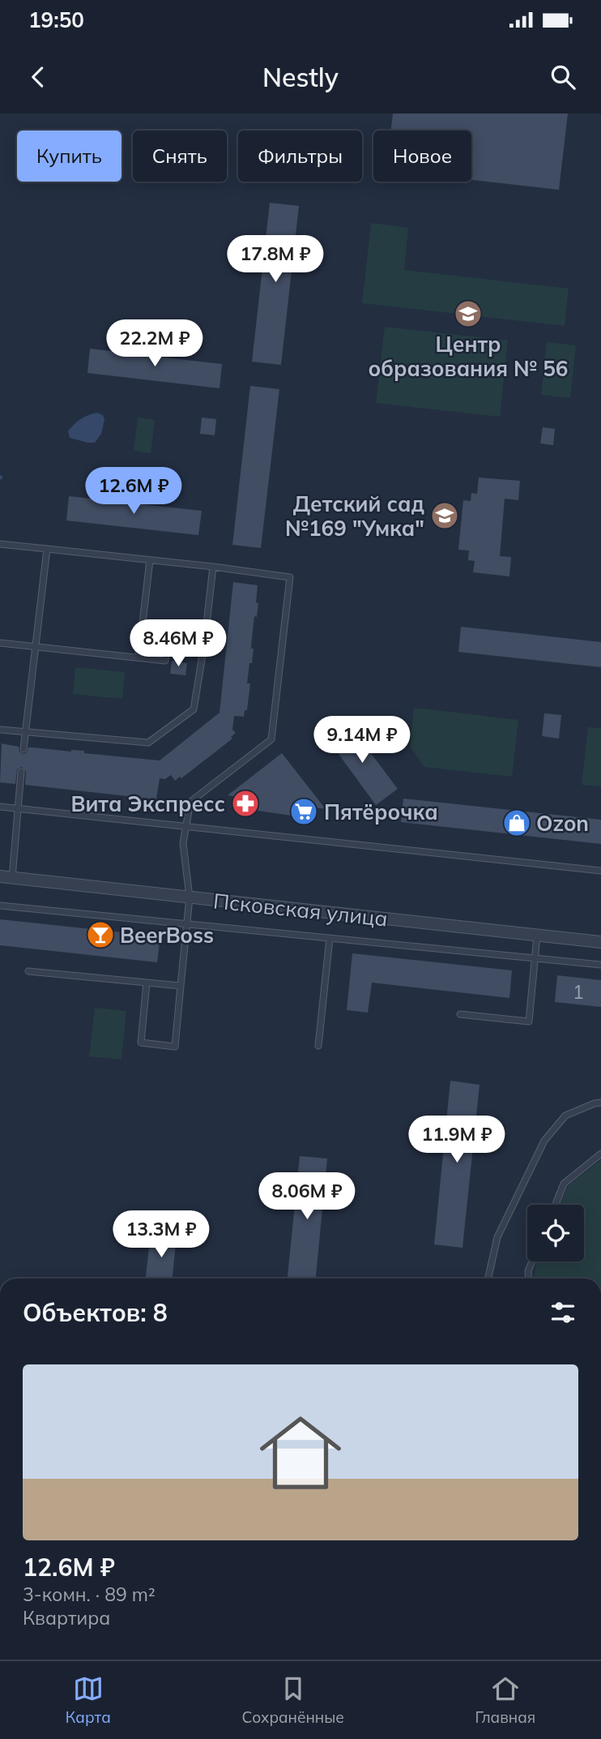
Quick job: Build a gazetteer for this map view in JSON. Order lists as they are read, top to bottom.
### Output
{
  "streets": {
    "street": ["Псковская улица"]
  },
  "places": {
    "school or university": ["Центр образования № 56", "Детский сад №169 \"Умка\""],
    "pharmacy": ["Вита Экспресс"],
    "supermarket": ["Пятёрочка"],
    "shop": ["Ozon"],
    "bar": ["BeerBoss"]
  },
  "house_numbers": ["1"],
  "page": {
    "status": "19:50",
    "header": "Nestly",
    "chip": [
      "Купить",
      "Снять",
      "Фильтры",
      "Новое"
    ],
    "price": [
      "17.8M ₽",
      "22.2M ₽",
      "12.6M ₽",
      "8.46M ₽",
      "9.14M ₽",
      "11.9M ₽",
      "8.06M ₽",
      "13.3M ₽"
    ],
    "heading": "Объектов: 8",
    "list": [
      {
        "name": "12.6M ₽",
        "note": "3-комн. · 89 m² · Квартира"
      }
    ],
    "tabs": ["Карта", "Сохранённые", "Главная"]
  }
}
